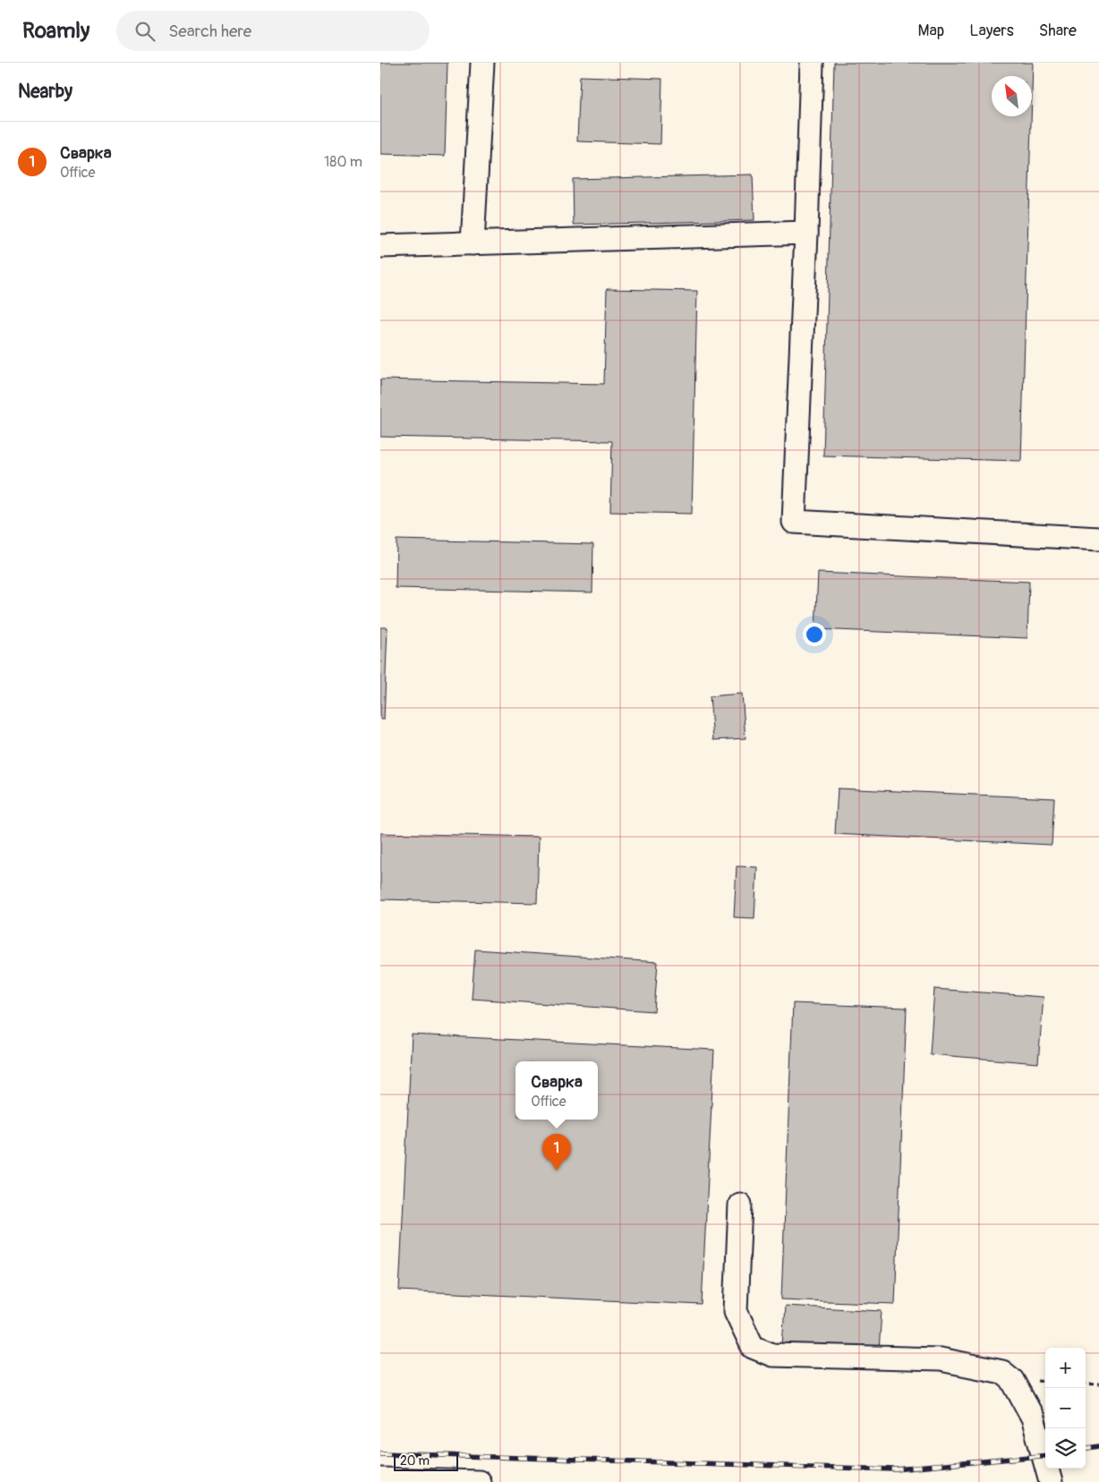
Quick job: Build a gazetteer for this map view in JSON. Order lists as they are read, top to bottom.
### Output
{
  "scale_bar": "20 m",
  "north": "top left",
  "page": {
    "header": "Roamly",
    "search": "Search here",
    "nav": ["Map", "Layers", "Share"],
    "heading": "Nearby",
    "list": [
      {
        "mark": "1",
        "name": "Сварка",
        "note": "Office",
        "value": "180 m"
      }
    ],
    "popup": ["Сварка", "Office"],
    "pins": "1",
    "map_buttons": ["+", "−"],
    "scale": "20 m"
  }
}
